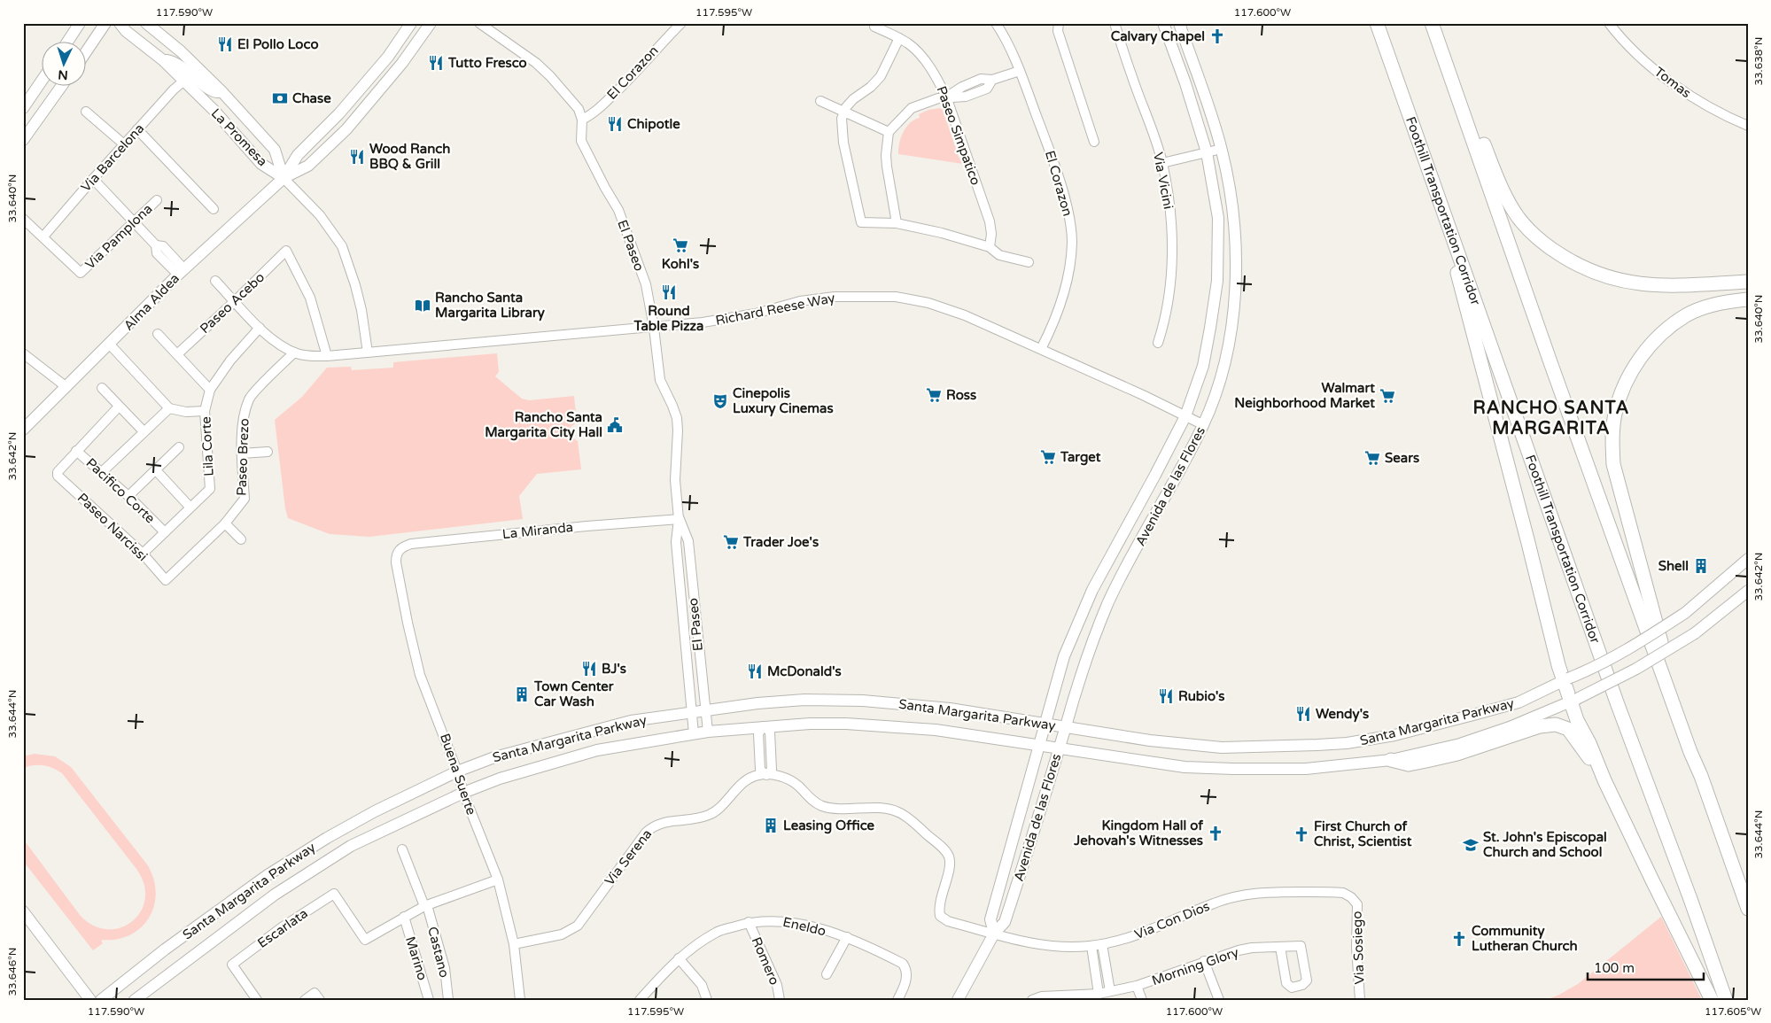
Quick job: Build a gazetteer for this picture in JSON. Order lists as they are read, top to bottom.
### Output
{
  "streets": {
    "highway": ["Foothill Transportation Corridor"],
    "main road": [
      "La Promesa",
      "Alma Aldea",
      "Avenida de las Flores",
      "Santa Margarita Parkway"
    ],
    "street": [
      "El Corazon",
      "Tomas",
      "Paseo Simpatico",
      "Via Barcelona",
      "Via Vicini",
      "Via Pamplona",
      "El Paseo",
      "Paseo Acebo",
      "Richard Reese Way",
      "Lila Corte",
      "Paseo Brezo",
      "Pacifico Corte",
      "Paseo Narcissi",
      "La Miranda",
      "Buena Suerte",
      "Via Serena",
      "Via Con Dios",
      "Eneldo",
      "Escarlata",
      "Via Sosiego",
      "Castano",
      "Marino",
      "Romero",
      "Morning Glory"
    ]
  },
  "crossings": [
    ["El Corazon", "El Paseo"],
    ["El Corazon", "Richard Reese Way"],
    ["La Promesa", "Via Barcelona"],
    ["La Promesa", "Alma Aldea"],
    ["Via Barcelona", "Via Pamplona"],
    ["El Paseo", "Richard Reese Way"],
    ["El Paseo", "La Miranda"],
    ["El Paseo", "Santa Margarita Parkway"],
    ["Paseo Acebo", "Richard Reese Way"],
    ["Richard Reese Way", "Paseo Brezo"],
    ["Richard Reese Way", "Avenida de las Flores"],
    ["Lila Corte", "Pacifico Corte"],
    ["Lila Corte", "Paseo Narcissi"],
    ["Paseo Brezo", "Paseo Narcissi"],
    ["Avenida de las Flores", "Santa Margarita Parkway"],
    ["Avenida de las Flores", "Via Serena"],
    ["Avenida de las Flores", "Via Con Dios"],
    ["Pacifico Corte", "Paseo Narcissi"],
    ["La Miranda", "Buena Suerte"],
    ["Santa Margarita Parkway", "Buena Suerte"],
    ["Buena Suerte", "Via Serena"],
    ["Via Serena", "Via Con Dios"],
    ["Via Con Dios", "Via Sosiego"],
    ["Eneldo", "Romero"],
    ["Escarlata", "Marino"]
  ],
  "districts": ["RANCHO SANTA MARGARITA"],
  "places": {
    "church": [
      "Calvary Chapel",
      "Kingdom Hall of Jehovah's Witnesses",
      "First Church of Christ, Scientist",
      "Community Lutheran Church"
    ],
    "restaurant": [
      "El Pollo Loco",
      "Tutto Fresco",
      "Chipotle",
      "Wood Ranch BBQ & Grill",
      "Round Table Pizza",
      "BJ's",
      "McDonald's",
      "Rubio's",
      "Wendy's"
    ],
    "bank": ["Chase"],
    "supermarket": [
      "Kohl's",
      "Ross",
      "Walmart Neighborhood Market",
      "Target",
      "Sears",
      "Trader Joe's"
    ],
    "library": ["Rancho Santa Margarita Library"],
    "theatre": ["Cinepolis Luxury Cinemas"],
    "public building": ["Rancho Santa Margarita City Hall"],
    "building": ["Shell", "Town Center Car Wash", "Leasing Office"],
    "school or university": ["St. John's Episcopal Church and School"]
  },
  "scale_bar": "100 m",
  "north": "bottom",
  "coordinates": [
    "117.590°W",
    "117.595°W",
    "117.600°W",
    "33.638°N",
    "33.640°N",
    "33.642°N",
    "33.644°N",
    "33.646°N",
    "117.605°W"
  ]
}
